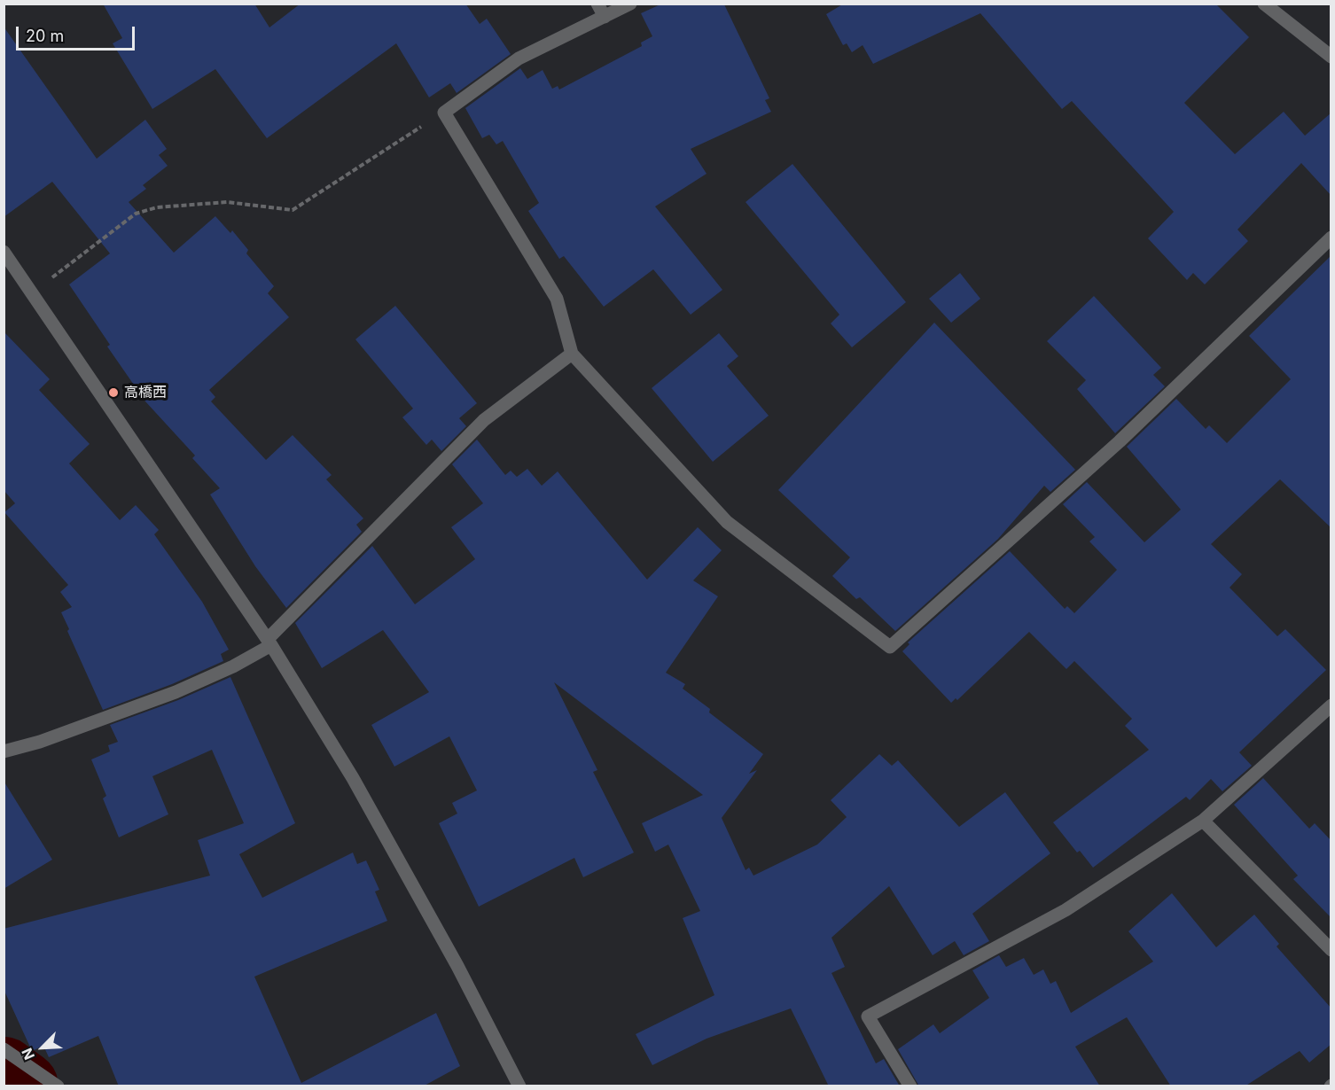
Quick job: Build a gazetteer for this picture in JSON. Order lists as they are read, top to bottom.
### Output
{
  "places": ["高橋西"],
  "scale_bar": "20 m",
  "north": "bottom left"
}
